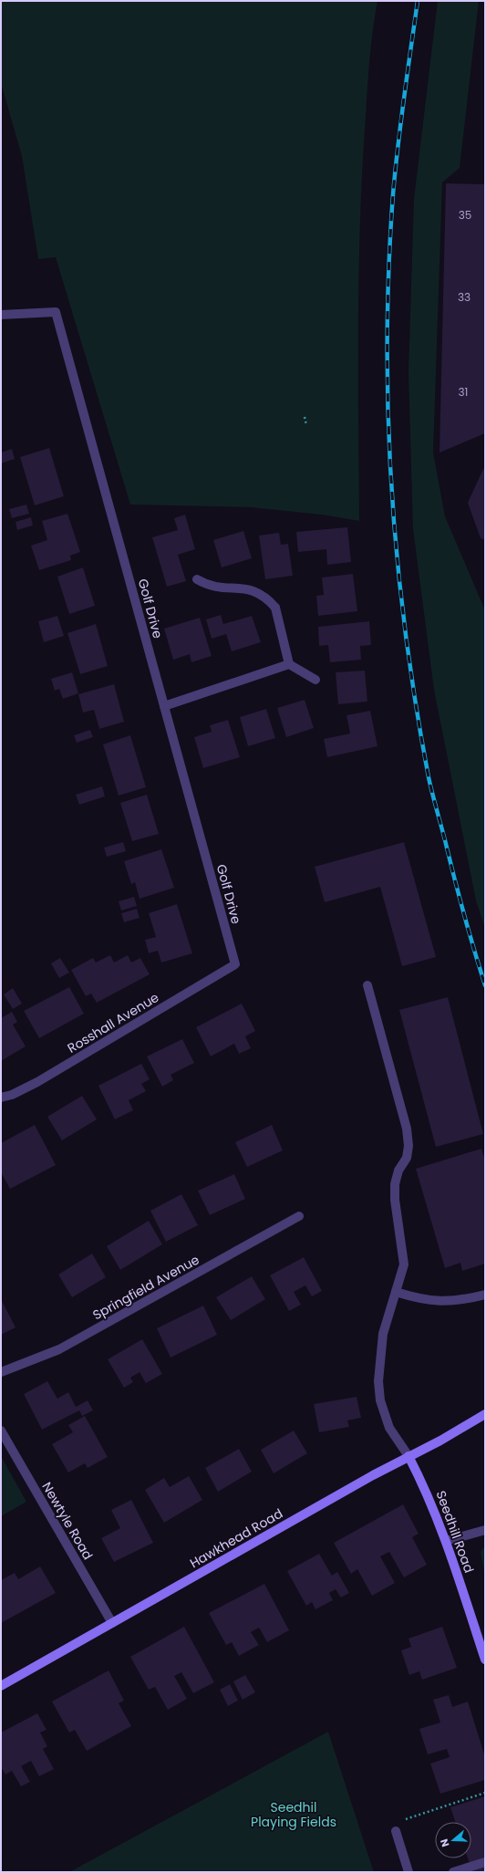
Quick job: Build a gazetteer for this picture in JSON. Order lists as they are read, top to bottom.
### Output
{
  "streets": {
    "street": [
      "Golf Drive",
      "Rosshall Avenue",
      "Springfield Avenue",
      "Newtyle Road",
      "Seedhill Road",
      "Hawkhead Road"
    ]
  },
  "crossings": [
    ["Golf Drive", "Rosshall Avenue"],
    ["Newtyle Road", "Hawkhead Road"],
    ["Seedhill Road", "Hawkhead Road"]
  ],
  "parks": ["Seedhil Playing Fields"],
  "house_numbers": ["35", "33", "31"],
  "north": "left"
}
